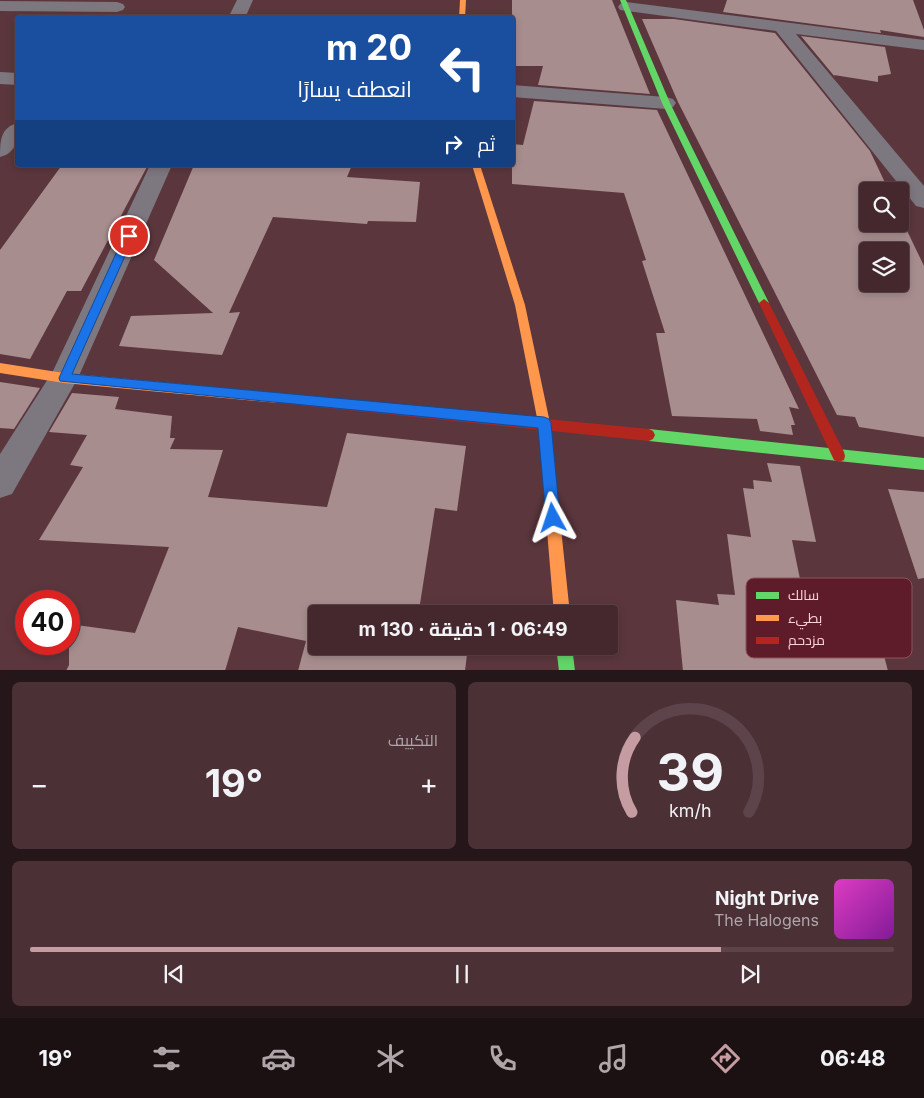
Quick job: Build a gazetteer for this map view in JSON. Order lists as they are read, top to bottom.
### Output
{
  "legend": ["سالك", "بطيء", "مزدحم"],
  "page": {
    "turn": ["20 m", "انعطف يسارًا"],
    "then": "ثم",
    "limit": "40",
    "trip": "06:49 · 1 دقيقة · 130 m",
    "tile": "التكييف",
    "heat": ["−", "19°", "+"],
    "song": ["Night Drive", "The Halogens"],
    "tabs": ["06:48", "19°"],
    "gauge": ["39", "km/h"]
  }
}
